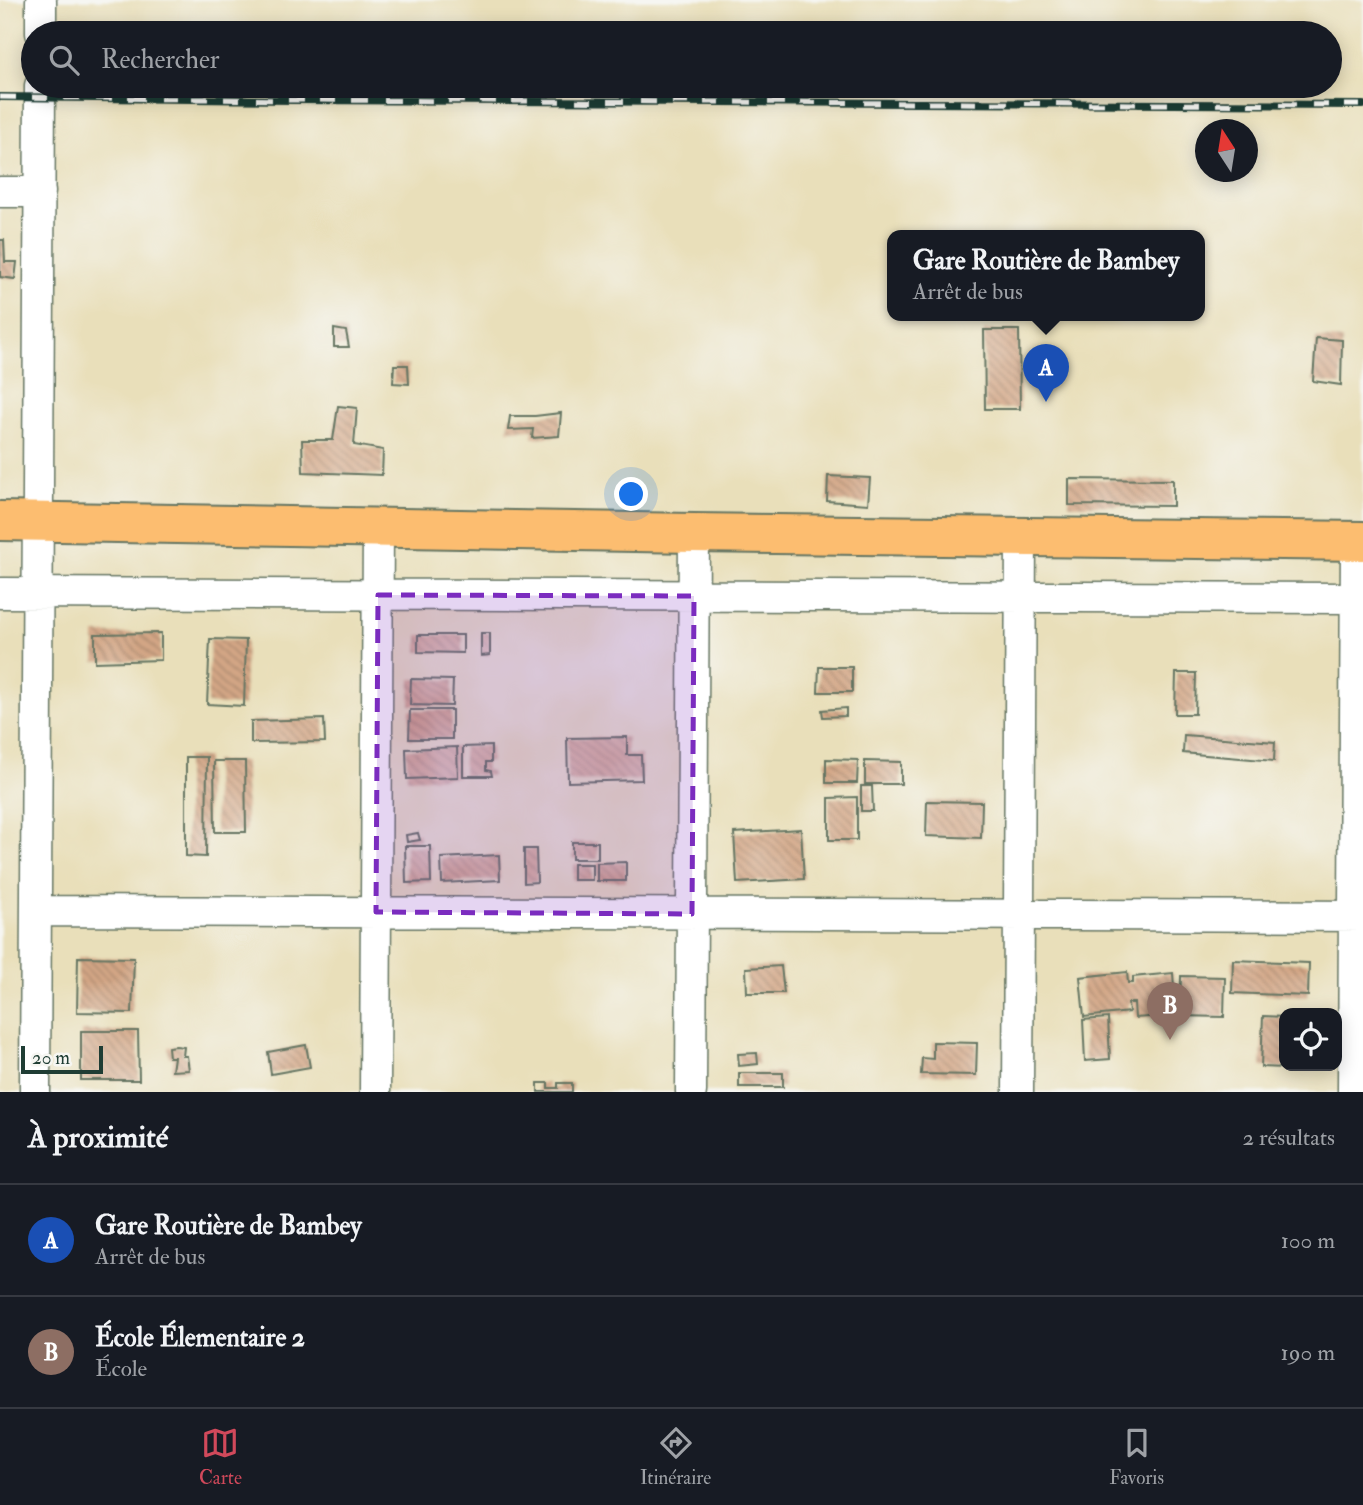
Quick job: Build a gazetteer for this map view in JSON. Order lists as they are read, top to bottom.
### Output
{
  "scale_bar": "20 m",
  "north": "top",
  "page": {
    "search": "Rechercher",
    "popup": ["Gare Routière de Bambey", "Arrêt de bus"],
    "pins": ["A", "B"],
    "scale": "20 m",
    "heading": ["À proximité", "2 résultats"],
    "list": [
      {
        "mark": "A",
        "name": "Gare Routière de Bambey",
        "note": "Arrêt de bus",
        "value": "100 m"
      },
      {
        "mark": "B",
        "name": "École Élementaire 2",
        "note": "École",
        "value": "190 m"
      }
    ],
    "nav": ["Carte", "Itinéraire", "Favoris"]
  }
}
